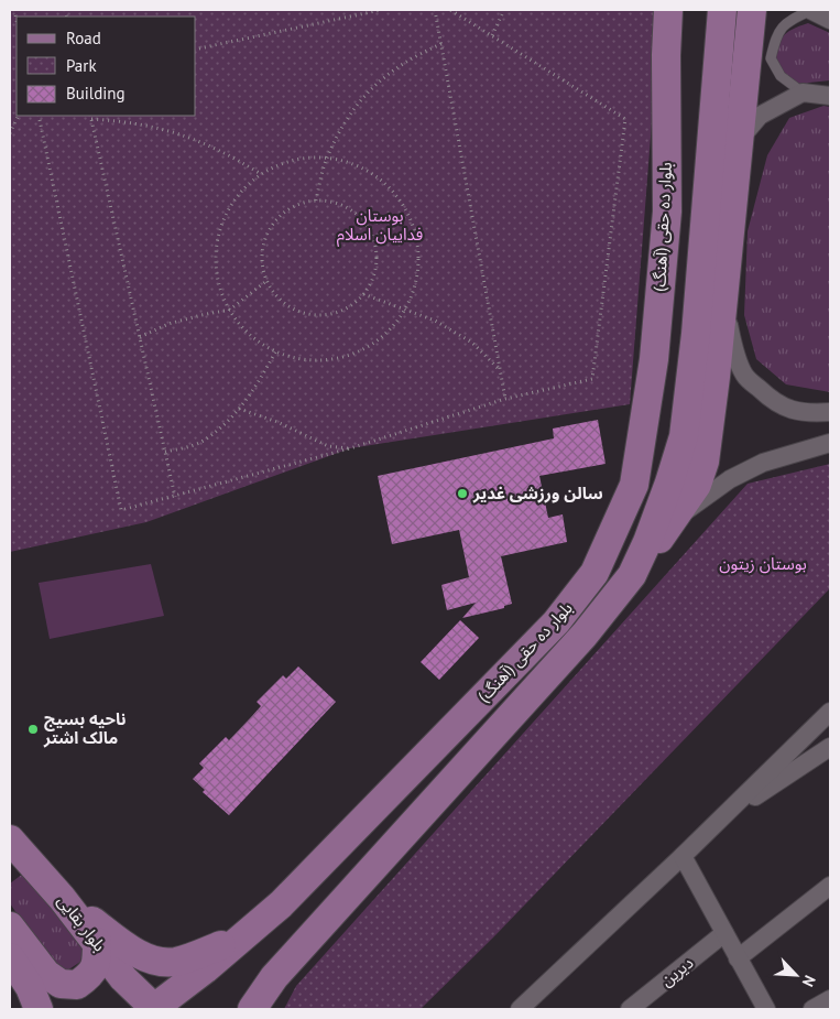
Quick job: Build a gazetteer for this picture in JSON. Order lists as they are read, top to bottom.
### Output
{
  "streets": {
    "main road": ["بلوار ده حقی (آهنگ)", "بلوار بقایی"],
    "street": ["دیرین"]
  },
  "crossings": [
    ["بلوار ده حقی (آهنگ)", "بلوار بقایی"]
  ],
  "parks": ["بوستان فداییان اسلام", "بوستان زیتون"],
  "places": ["سالن ورزشی غدیر", "ناحیه بسیج مالک اشتر"],
  "legend": ["Road", "Park", "Building"],
  "north": "bottom right"
}
